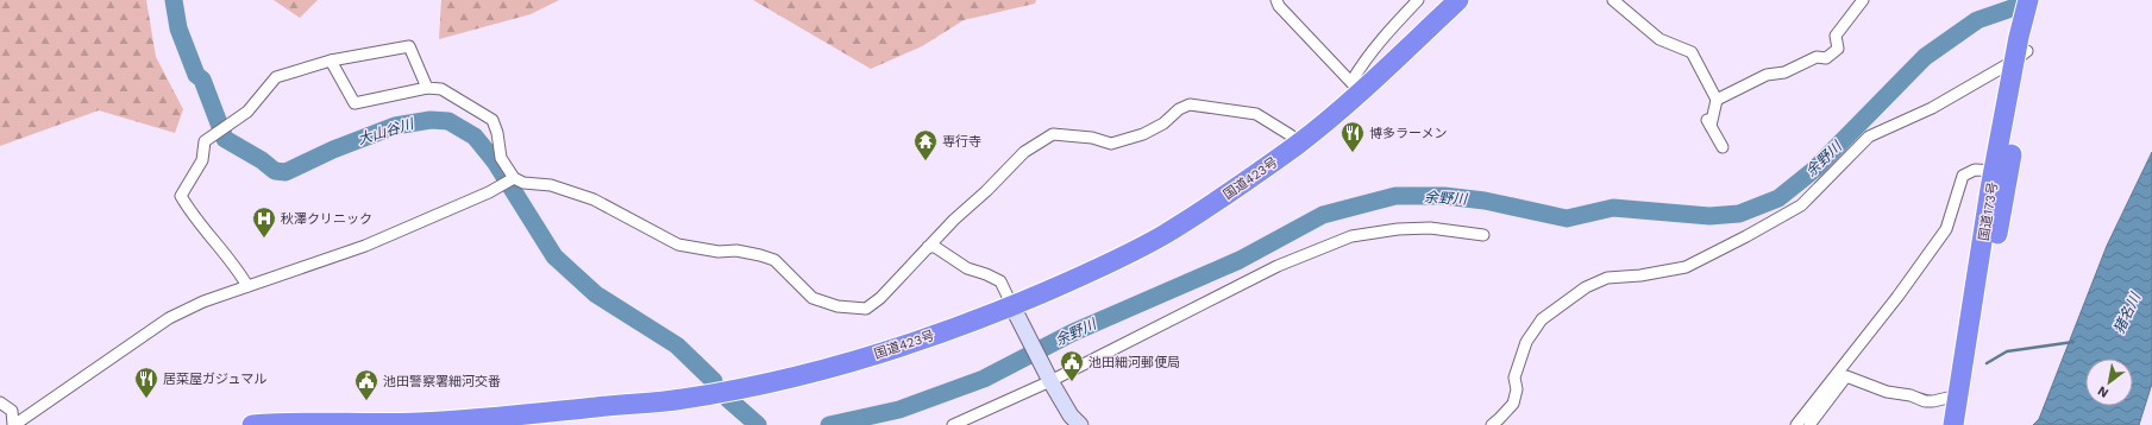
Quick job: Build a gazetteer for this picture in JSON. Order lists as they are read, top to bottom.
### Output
{
  "streets": {
    "highway": ["国道423号", "国道173号"]
  },
  "water": ["大山谷川", "余野川", "猪名川"],
  "places": {
    "restaurant": ["博多ラーメン", "居菜屋ガジュマル"],
    "temple": ["専行寺"],
    "hospital": ["秋澤クリニック"],
    "public building": ["池田細河郵便局", "池田警察署細河交番"]
  },
  "north": "bottom left"
}
